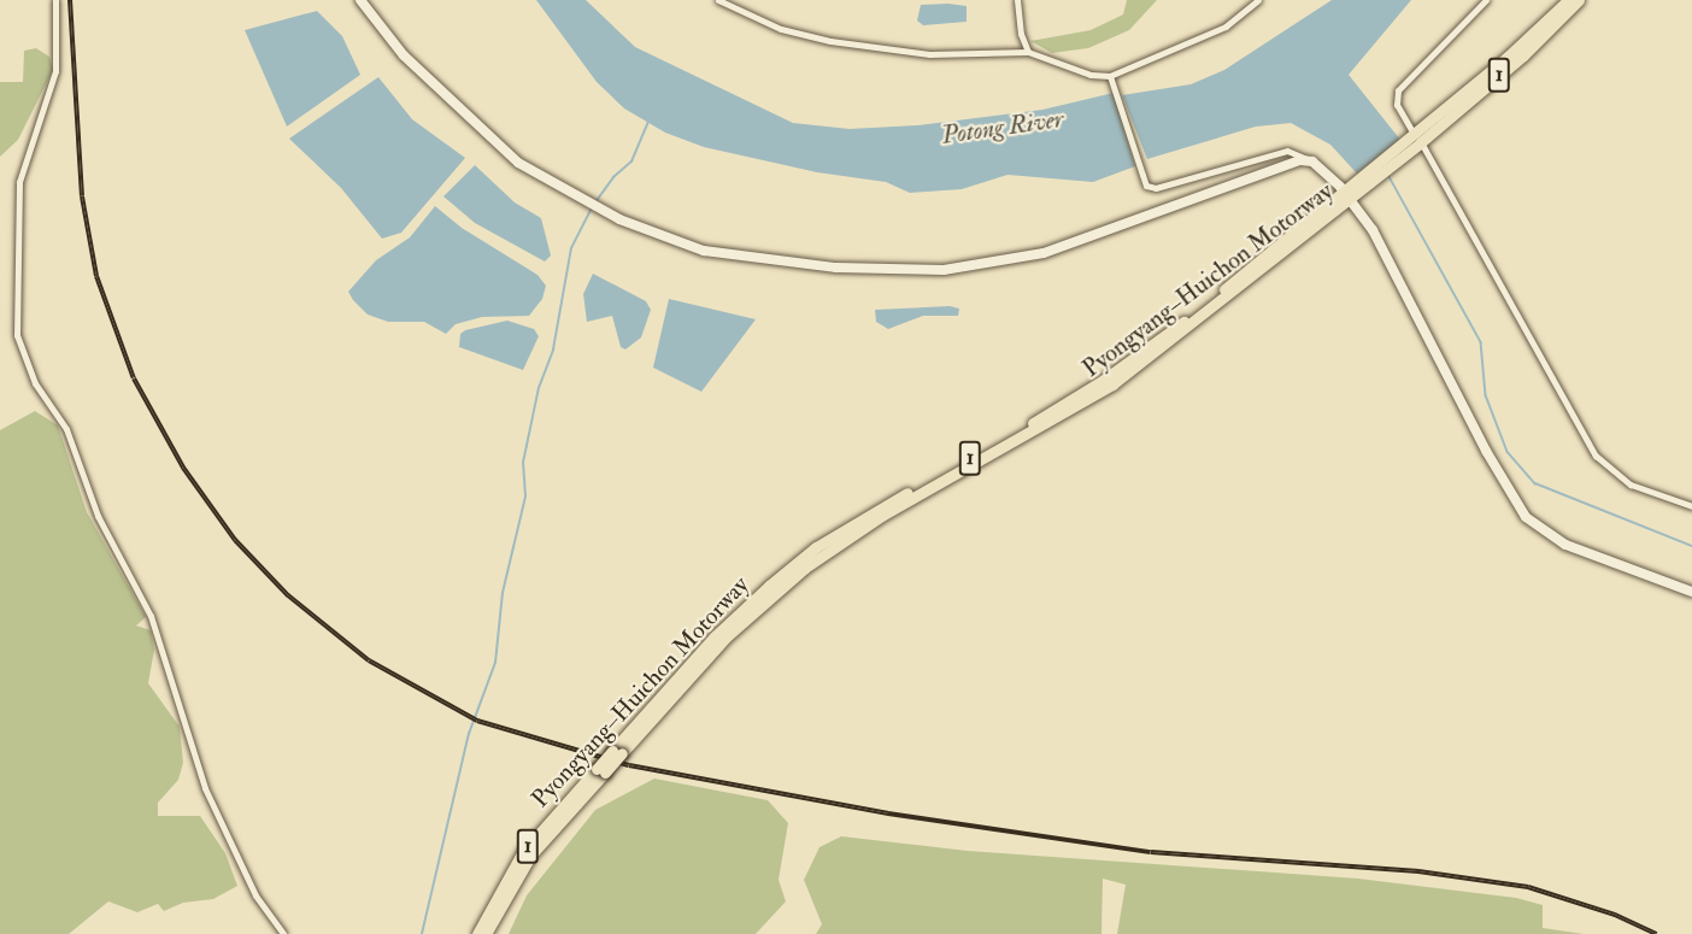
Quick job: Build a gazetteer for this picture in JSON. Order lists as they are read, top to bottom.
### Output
{
  "streets": {
    "highway": ["1", "Pyongyang–Huichon Motorway"]
  },
  "water": ["Potong River"]
}
